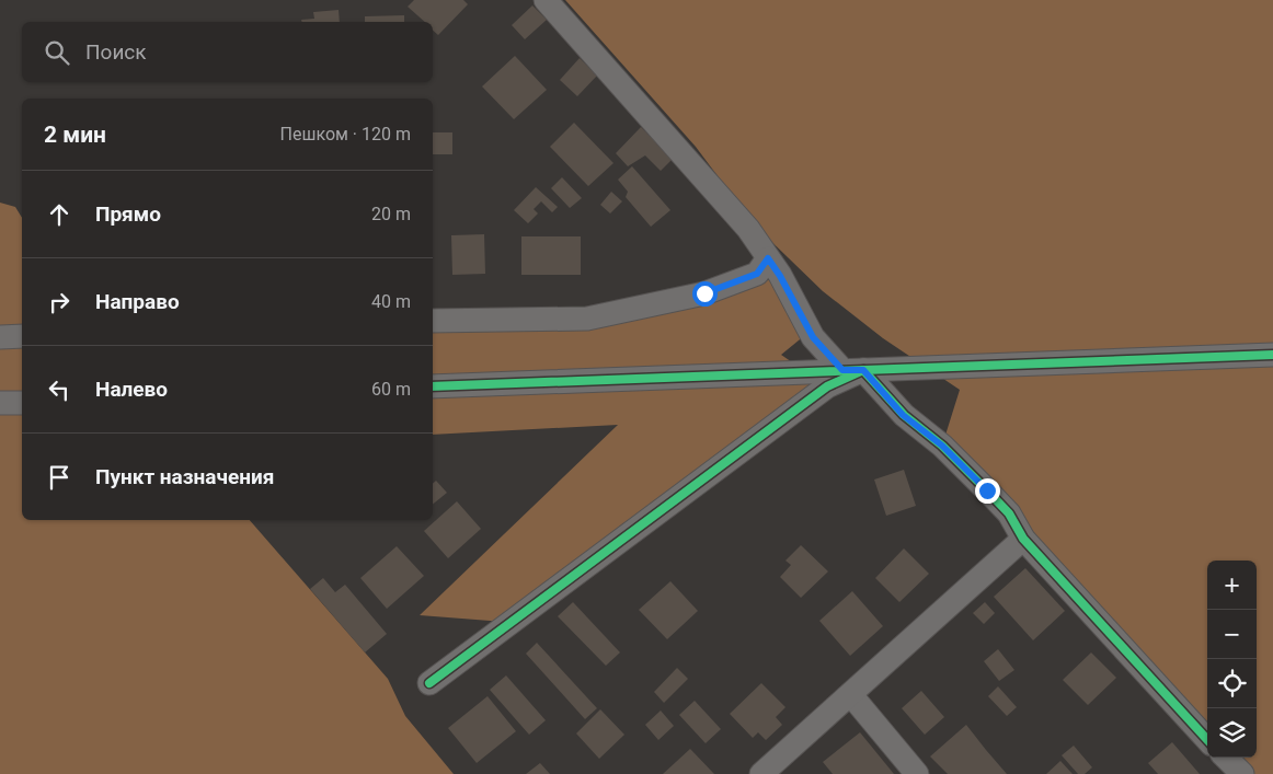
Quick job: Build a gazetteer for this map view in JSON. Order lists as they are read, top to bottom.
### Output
{
  "page": {
    "search": "Поиск",
    "heading": ["2 мин", "Пешком · 120 m"],
    "list": [
      ["Прямо", "20 m"],
      ["Направо", "40 m"],
      ["Налево", "60 m"],
      "Пункт назначения"
    ],
    "map_buttons": ["+", "−"]
  }
}
